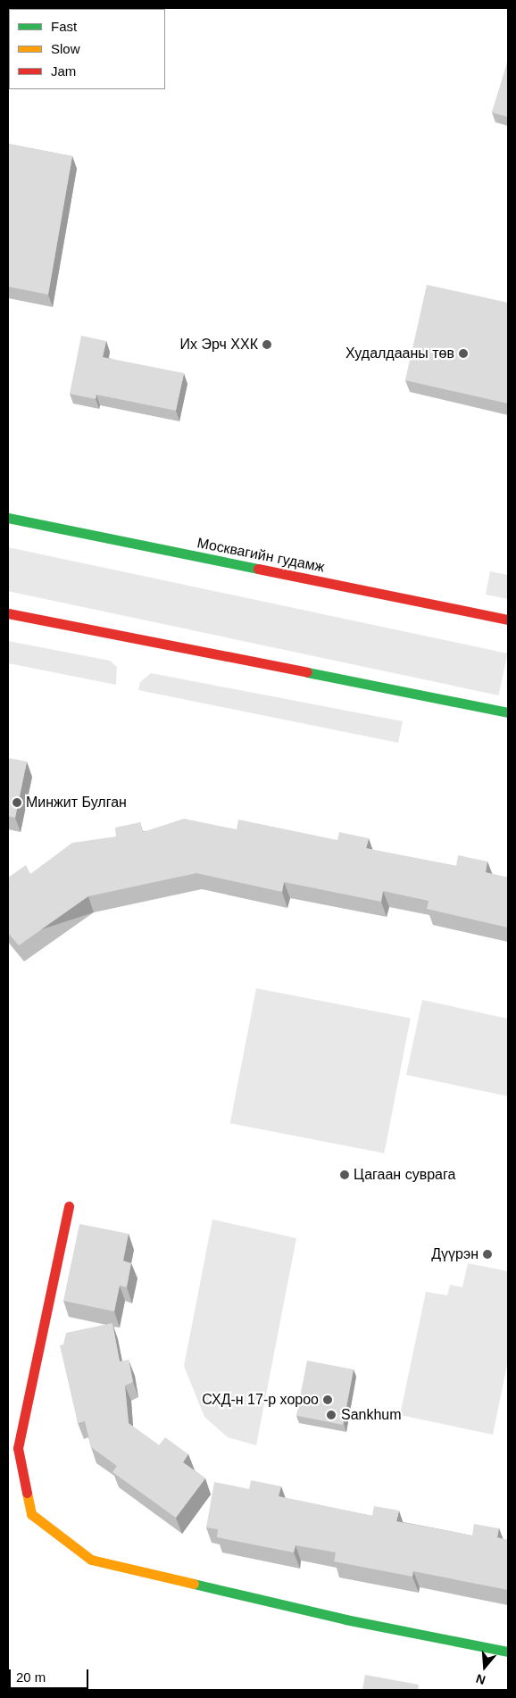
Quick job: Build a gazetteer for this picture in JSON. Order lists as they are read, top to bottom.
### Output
{
  "streets": {
    "main road": ["Москвагийн гудамж"]
  },
  "places": [
    "Их Эрч ХХК",
    "Худалдааны төв",
    "Минжит Булган",
    "Цагаан суврага",
    "Дүүрэн",
    "СХД-н 17-р хороо",
    "Sankhum"
  ],
  "legend": ["Fast", "Slow", "Jam"],
  "scale_bar": "20 m",
  "north": "bottom"
}
